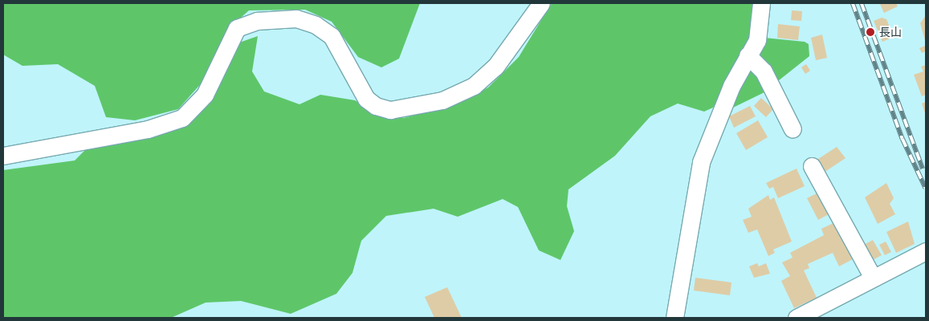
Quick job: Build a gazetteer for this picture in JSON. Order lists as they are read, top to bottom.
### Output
{
  "places": ["長山"]
}
